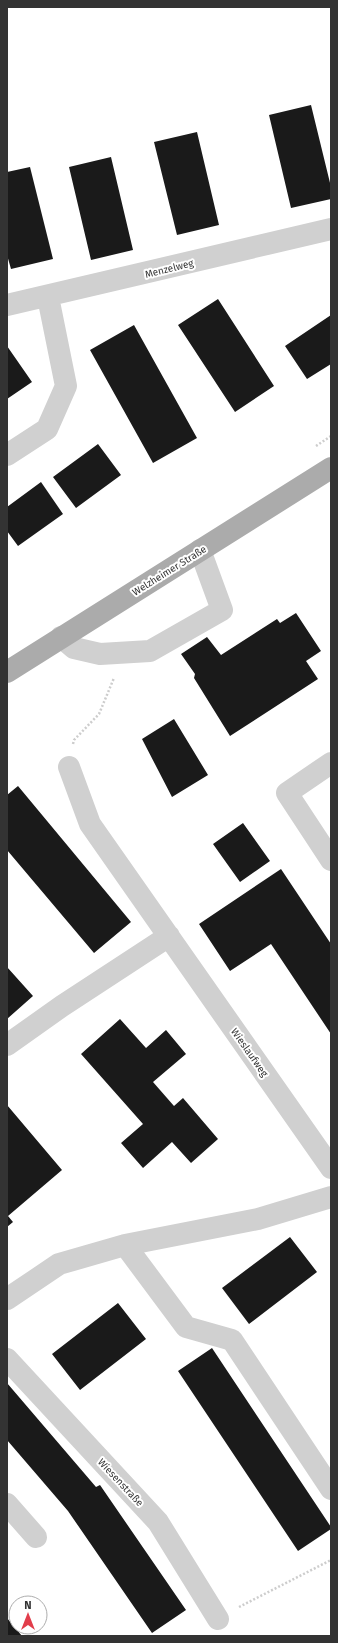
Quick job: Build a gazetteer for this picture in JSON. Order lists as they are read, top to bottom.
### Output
{
  "streets": {
    "main road": ["Welzheimer Straße"],
    "street": ["Menzelweg", "Wieslaufweg", "Wiesenstraße"]
  },
  "north": "top"
}
